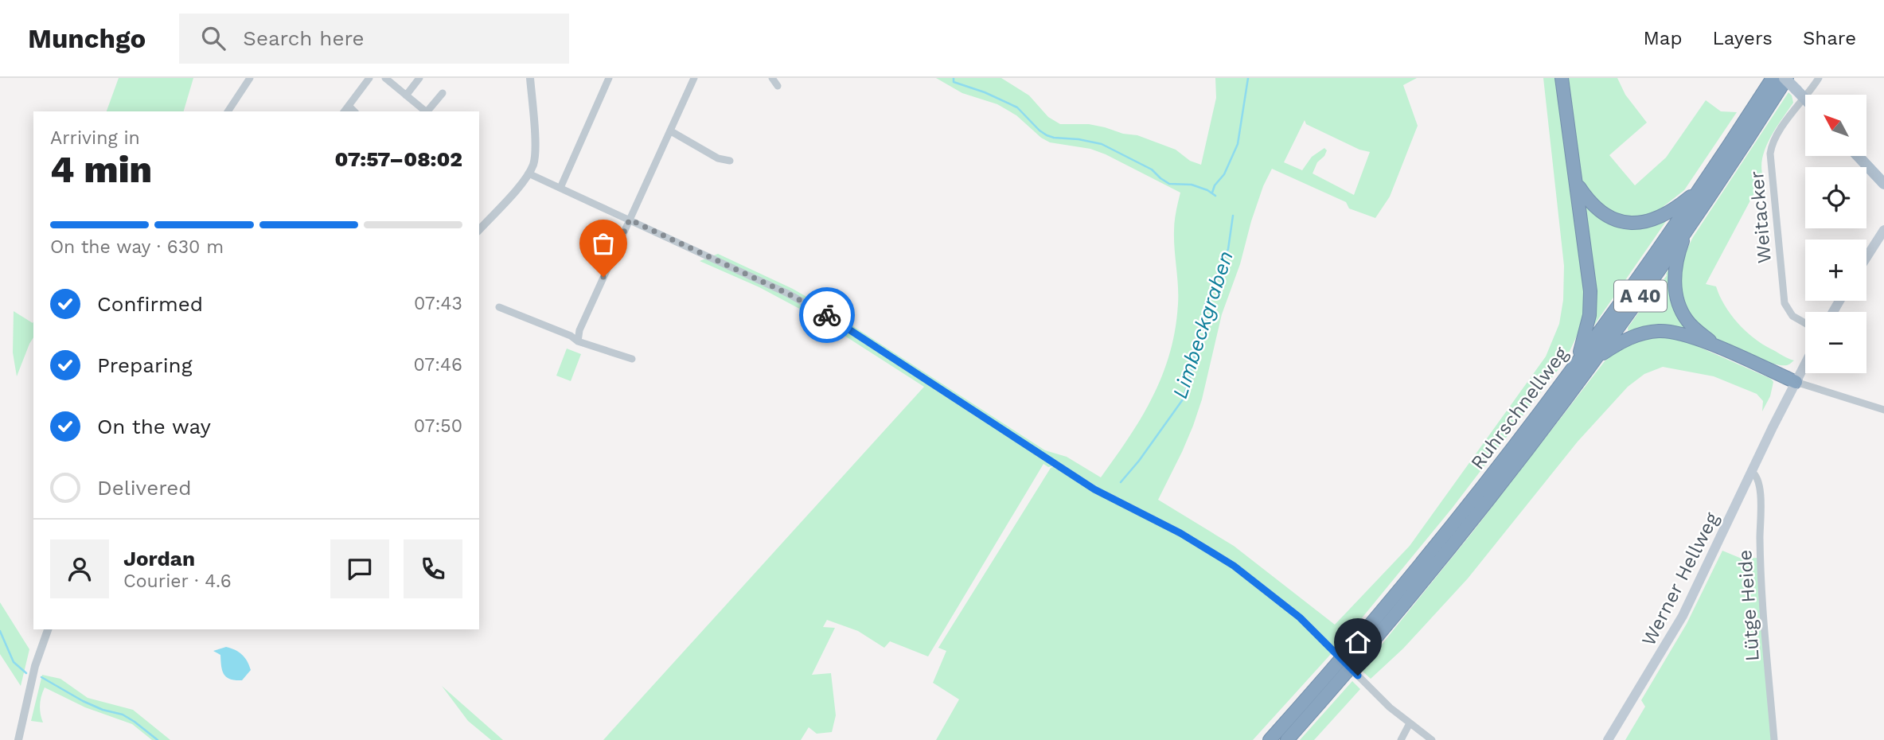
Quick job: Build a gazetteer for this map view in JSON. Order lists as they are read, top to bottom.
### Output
{
  "streets": {
    "highway": ["A 40", "Ruhrschnellweg"],
    "main road": ["Werner Hellweg"],
    "street": ["Weitacker", "Lütge Heide"]
  },
  "crossings": [
    ["Werner Hellweg", "Lütge Heide"]
  ],
  "water": ["Limbeckgraben"],
  "north": "top left",
  "page": {
    "header": "Munchgo",
    "search": "Search here",
    "nav": ["Map", "Layers", "Share"],
    "map_buttons": ["+", "−"],
    "heading": ["4 min", "Arriving in", "07:57–08:02"],
    "panel": ["Jordan", "Courier · 4.6"],
    "bar": "On the way · 630 m",
    "list": [
      ["Confirmed", "07:43"],
      ["Preparing", "07:46"],
      ["On the way", "07:50"],
      "Delivered"
    ]
  }
}
